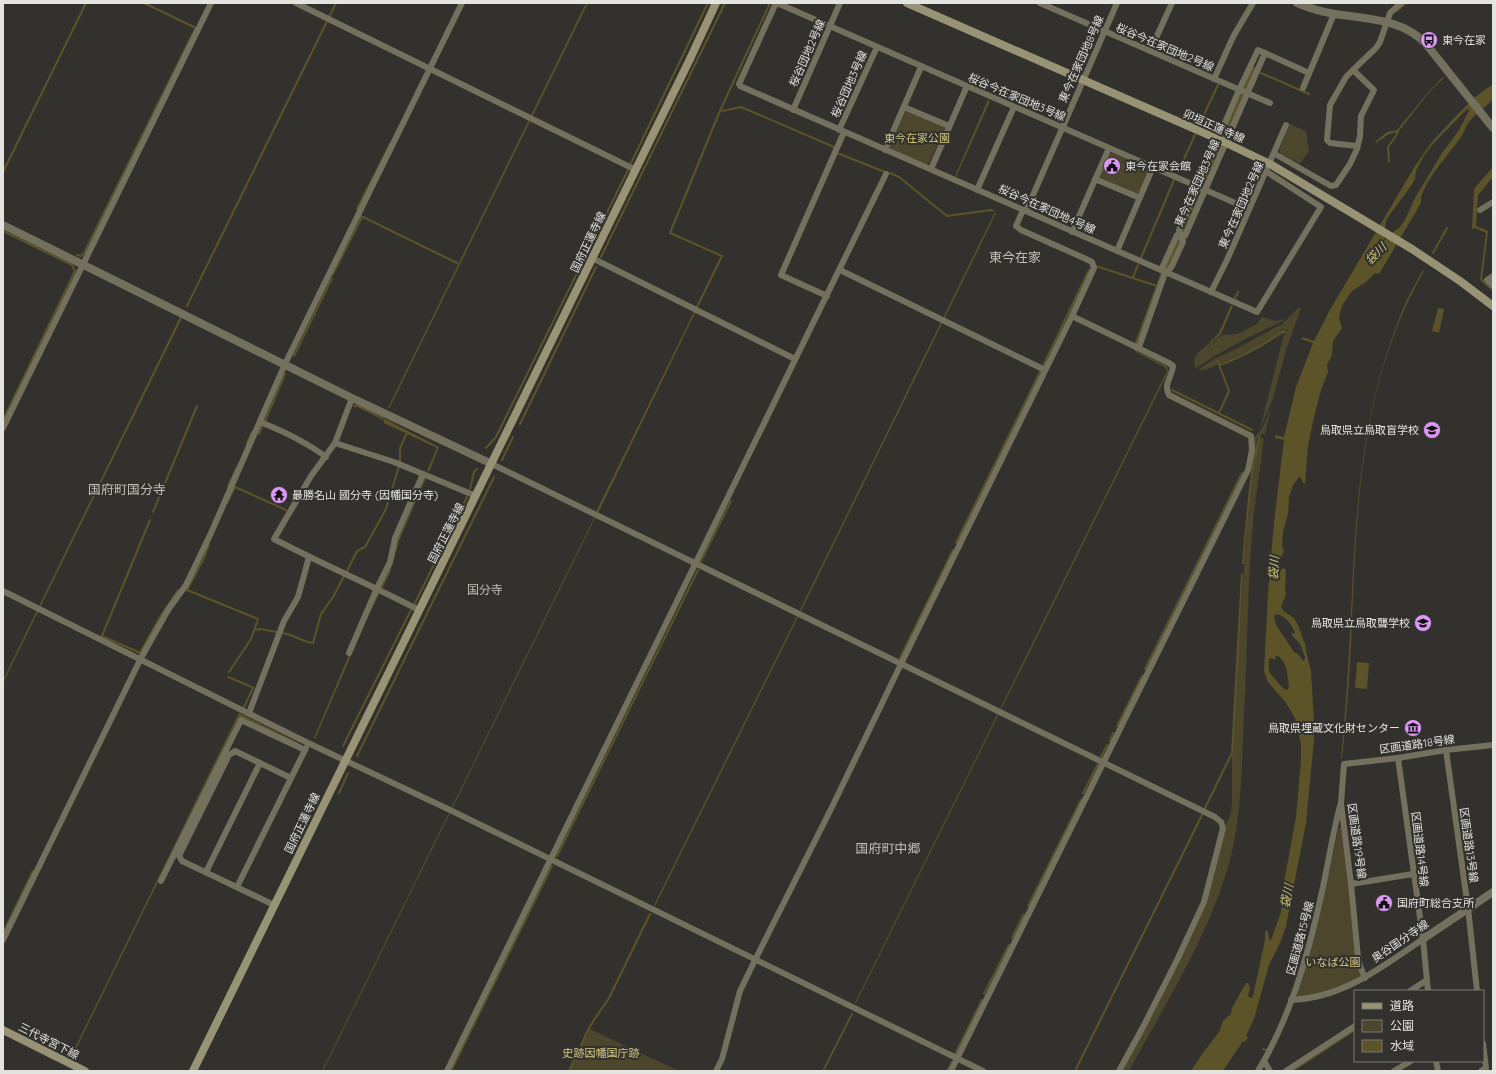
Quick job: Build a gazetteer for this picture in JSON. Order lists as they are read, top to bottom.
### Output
{
  "streets": {
    "main road": ["卯垣正蓮寺線", "国府正蓮寺線", "三代寺宮下線"],
    "street": [
      "桜谷今在家団地2号線",
      "桜谷団地2号線",
      "東今在家団地8号線",
      "桜谷団地3号線",
      "桜谷今在家団地3号線",
      "東今在家団地3号線",
      "東今在家団地2号線",
      "桜谷今在家団地4号線",
      "区画道路18号線",
      "区画道路19号線",
      "区画道路13号線",
      "区画道路14号線",
      "区画道路15号線",
      "奥谷国分寺線"
    ]
  },
  "crossings": [
    ["桜谷今在家団地2号線", "東今在家団地8号線"],
    ["桜谷今在家団地2号線", "東今在家団地3号線"],
    ["桜谷団地2号線", "桜谷今在家団地3号線"],
    ["桜谷団地2号線", "桜谷今在家団地4号線"],
    ["東今在家団地8号線", "桜谷今在家団地3号線"],
    ["東今在家団地8号線", "卯垣正蓮寺線"],
    ["東今在家団地8号線", "桜谷今在家団地4号線"],
    ["桜谷団地3号線", "桜谷今在家団地3号線"],
    ["桜谷団地3号線", "桜谷今在家団地4号線"],
    ["桜谷今在家団地3号線", "東今在家団地3号線"],
    ["桜谷今在家団地3号線", "東今在家団地2号線"],
    ["桜谷今在家団地3号線", "桜谷今在家団地4号線"],
    ["卯垣正蓮寺線", "東今在家団地3号線"],
    ["卯垣正蓮寺線", "東今在家団地2号線"],
    ["東今在家団地3号線", "桜谷今在家団地4号線"],
    ["東今在家団地2号線", "桜谷今在家団地4号線"],
    ["区画道路18号線", "区画道路19号線"],
    ["区画道路18号線", "区画道路13号線"],
    ["区画道路18号線", "区画道路14号線"],
    ["区画道路19号線", "区画道路14号線"],
    ["区画道路19号線", "区画道路15号線"],
    ["区画道路13号線", "奥谷国分寺線"],
    ["区画道路14号線", "奥谷国分寺線"],
    ["区画道路15号線", "奥谷国分寺線"]
  ],
  "districts": [
    "東今在家",
    "国府町国分寺",
    "国分寺",
    "国府町中郷"
  ],
  "water": ["袋川"],
  "parks": ["東今在家公園", "いなば公園", "史跡因幡国庁跡"],
  "places": {
    "bus stop": ["東今在家"],
    "public building": ["東今在家会館", "国府町総合支所"],
    "school or university": ["鳥取県立鳥取盲学校", "鳥取県立鳥取聾学校"],
    "temple": ["最勝名山 國分寺 (因幡国分寺)"],
    "museum": ["鳥取県埋蔵文化財センター"]
  },
  "legend": ["道路", "公園", "水域"]
}
